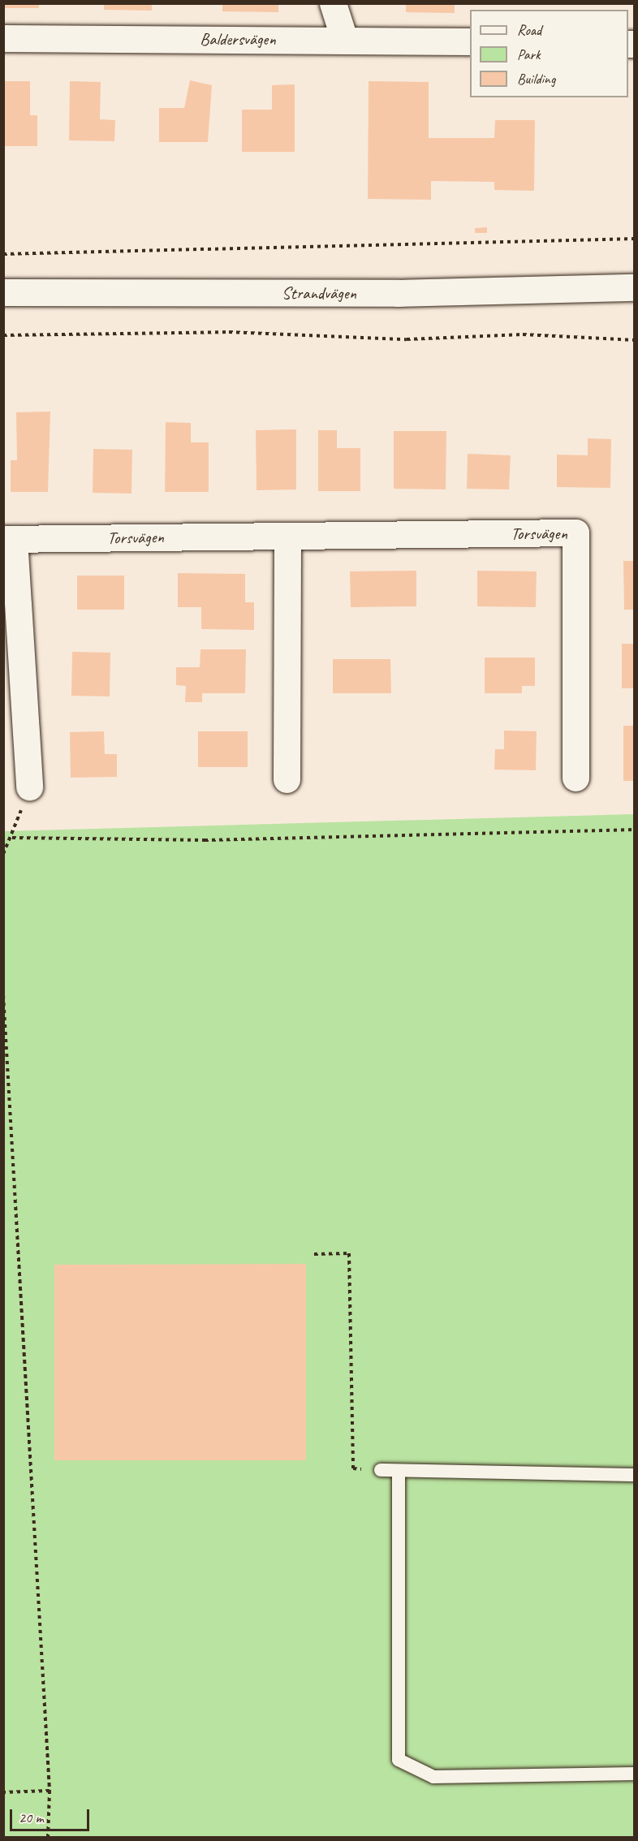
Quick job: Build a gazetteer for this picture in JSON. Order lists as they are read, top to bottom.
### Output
{
  "streets": {
    "street": ["Baldersvägen", "Strandvägen", "Torsvägen"]
  },
  "legend": ["Road", "Park", "Building"],
  "scale_bar": "20 m"
}
